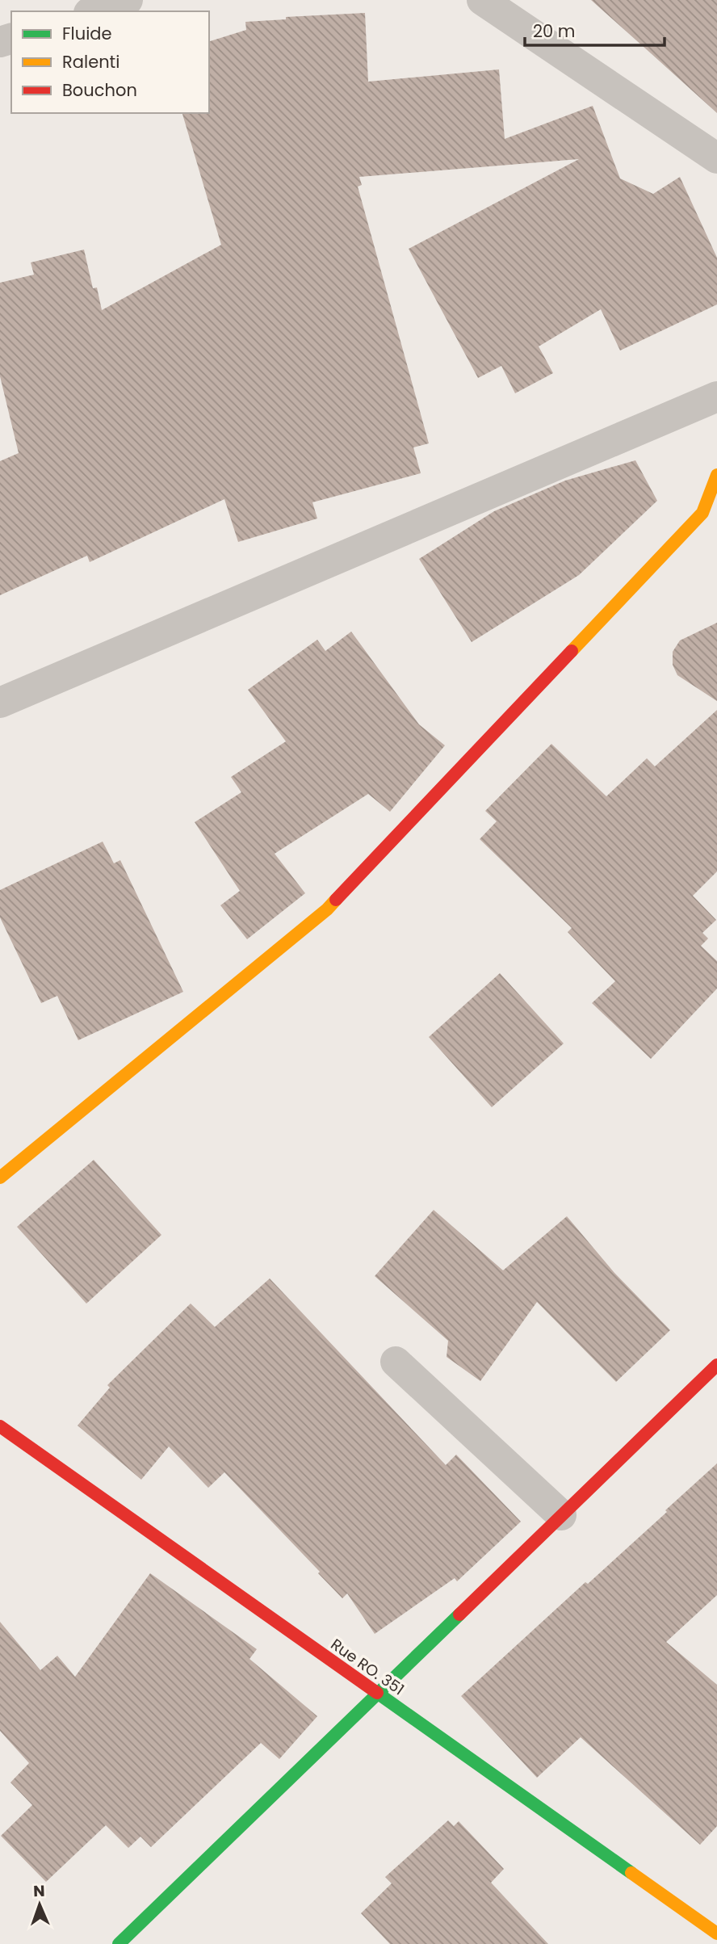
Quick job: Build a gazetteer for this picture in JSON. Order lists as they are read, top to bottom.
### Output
{
  "streets": {
    "street": ["Rue RO. 351"]
  },
  "legend": ["Fluide", "Ralenti", "Bouchon"],
  "scale_bar": "20 m",
  "north": "top"
}
